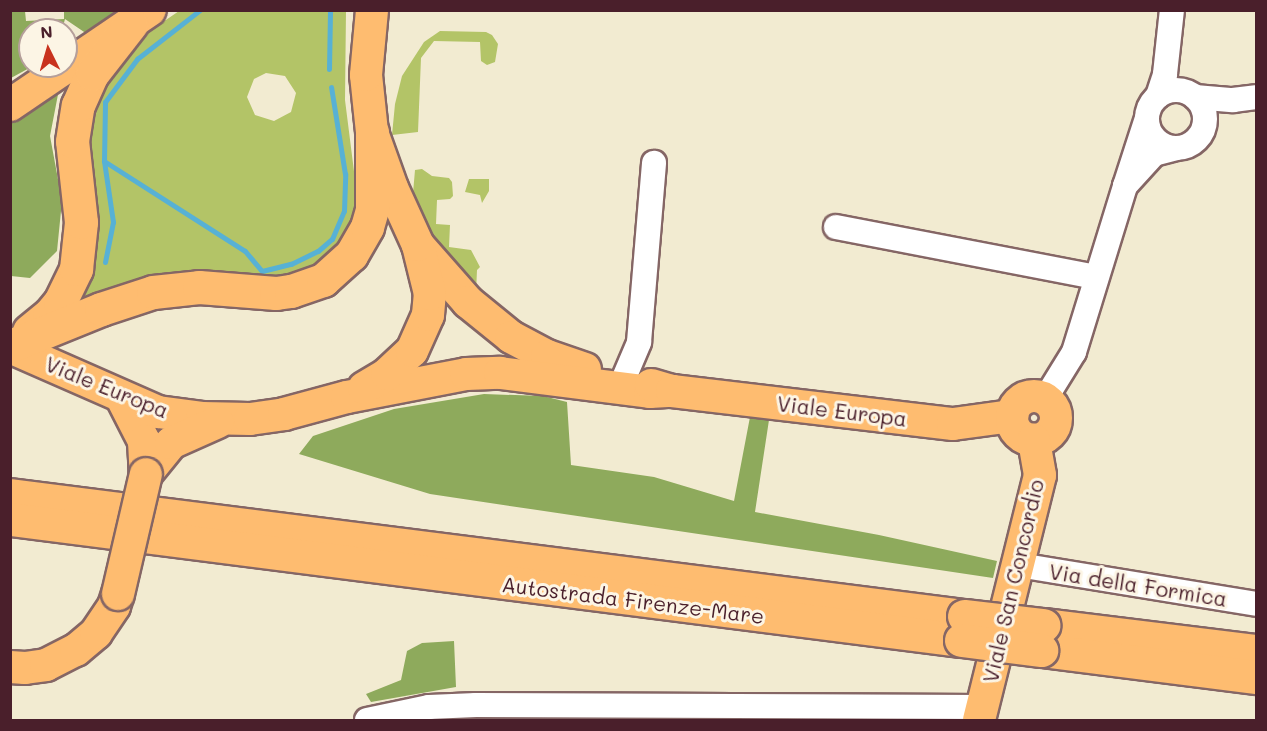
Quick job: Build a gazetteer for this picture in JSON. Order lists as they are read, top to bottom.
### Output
{
  "streets": {
    "highway": ["Autostrada Firenze-Mare"],
    "main road": ["Viale Europa", "Viale San Concordio"],
    "street": ["Via della Formica"]
  },
  "crossings": [
    ["Viale Europa", "Viale San Concordio"],
    ["Viale San Concordio", "Via della Formica"]
  ],
  "north": "top"
}
